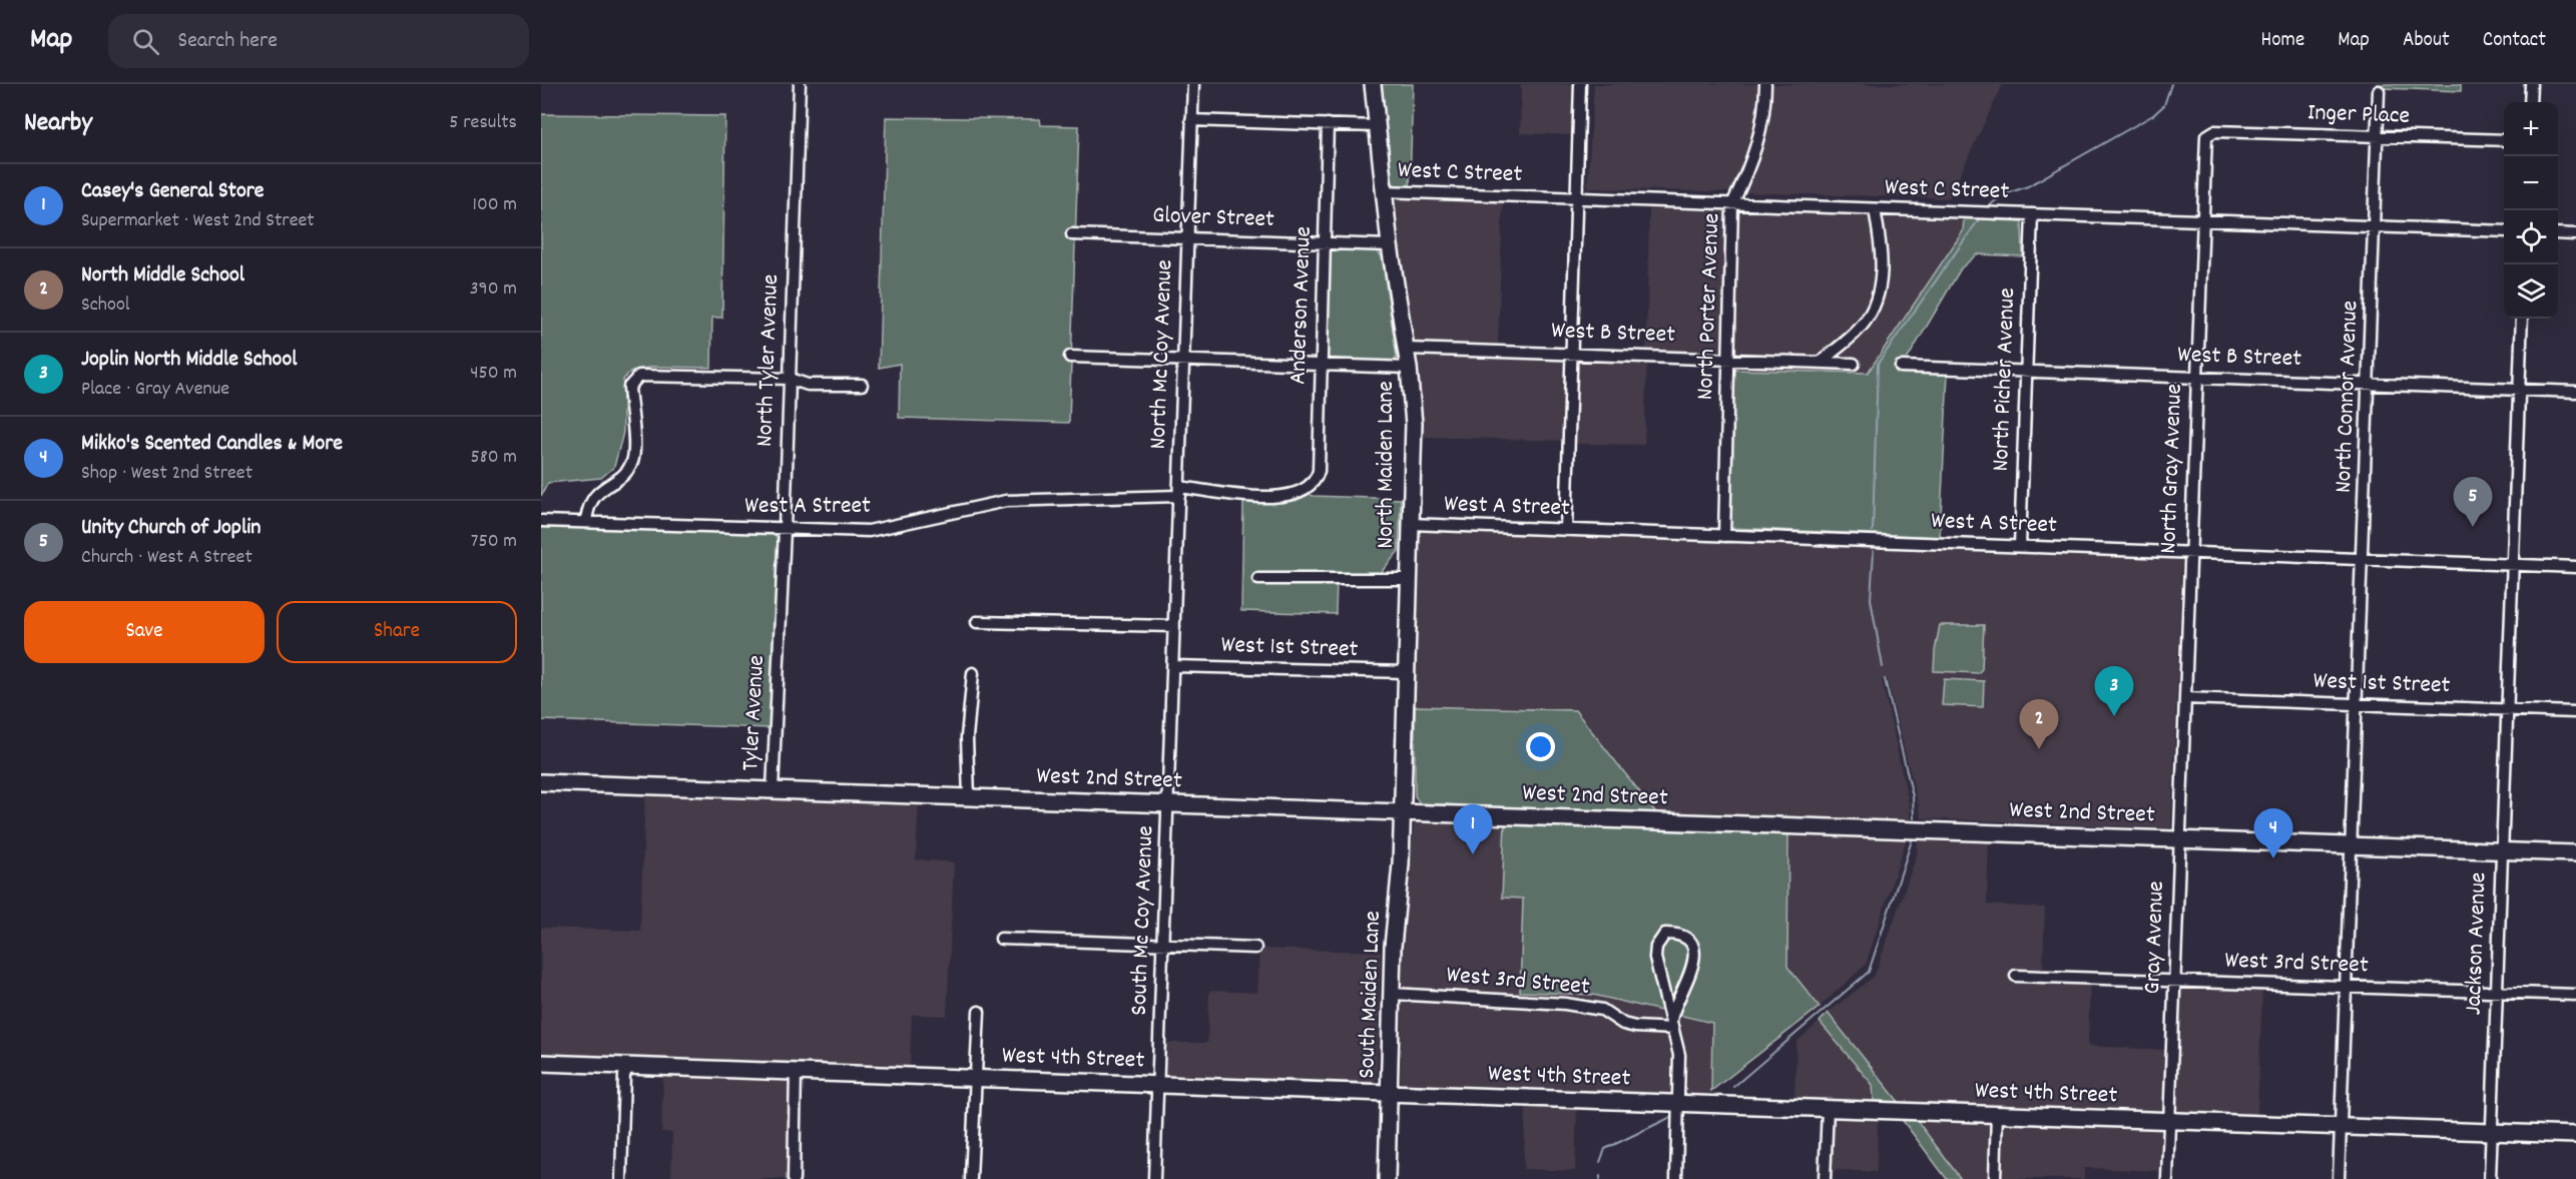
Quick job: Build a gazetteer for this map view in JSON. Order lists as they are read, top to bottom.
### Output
{
  "streets": {
    "street": [
      "Inger Place",
      "West C Street",
      "Glover Street",
      "Anderson Avenue",
      "North Porter Avenue",
      "West B Street",
      "North Mc Coy Avenue",
      "North Tyler Avenue",
      "North Picher Avenue",
      "North Connor Avenue",
      "North Maiden Lane",
      "North Gray Avenue",
      "West A Street",
      "West 1st Street",
      "Tyler Avenue",
      "West 2nd Street",
      "South Mc Coy Avenue",
      "Gray Avenue",
      "Jackson Avenue",
      "West 3rd Street",
      "South Maiden Lane",
      "West 4th Street"
    ]
  },
  "crossings": [
    ["Inger Place", "North Connor Avenue"],
    ["Inger Place", "North Gray Avenue"],
    ["West C Street", "North Porter Avenue"],
    ["West C Street", "North Picher Avenue"],
    ["West C Street", "North Connor Avenue"],
    ["West C Street", "North Maiden Lane"],
    ["West C Street", "North Gray Avenue"],
    ["Glover Street", "Anderson Avenue"],
    ["Glover Street", "North Mc Coy Avenue"],
    ["Glover Street", "North Maiden Lane"],
    ["Anderson Avenue", "West A Street"],
    ["North Porter Avenue", "West B Street"],
    ["North Porter Avenue", "West A Street"],
    ["West B Street", "North Picher Avenue"],
    ["West B Street", "North Connor Avenue"],
    ["West B Street", "North Maiden Lane"],
    ["West B Street", "North Gray Avenue"],
    ["West B Street", "Jackson Avenue"],
    ["North Mc Coy Avenue", "West A Street"],
    ["North Mc Coy Avenue", "South Mc Coy Avenue"],
    ["North Tyler Avenue", "West A Street"],
    ["North Tyler Avenue", "Tyler Avenue"],
    ["North Picher Avenue", "West A Street"],
    ["North Connor Avenue", "West A Street"],
    ["North Connor Avenue", "West 1st Street"],
    ["North Connor Avenue", "West 2nd Street"],
    ["North Connor Avenue", "West 3rd Street"],
    ["North Connor Avenue", "West 4th Street"],
    ["North Maiden Lane", "West A Street"],
    ["North Maiden Lane", "West 1st Street"],
    ["North Maiden Lane", "West 2nd Street"],
    ["North Maiden Lane", "South Maiden Lane"],
    ["North Gray Avenue", "West A Street"],
    ["North Gray Avenue", "West 1st Street"],
    ["North Gray Avenue", "Gray Avenue"],
    ["West A Street", "Jackson Avenue"],
    ["West 1st Street", "South Mc Coy Avenue"],
    ["West 1st Street", "Gray Avenue"],
    ["West 1st Street", "Jackson Avenue"],
    ["Tyler Avenue", "West 2nd Street"],
    ["West 2nd Street", "South Mc Coy Avenue"],
    ["West 2nd Street", "Gray Avenue"],
    ["West 2nd Street", "Jackson Avenue"],
    ["West 2nd Street", "South Maiden Lane"],
    ["South Mc Coy Avenue", "West 4th Street"],
    ["Gray Avenue", "West 3rd Street"],
    ["Gray Avenue", "West 4th Street"],
    ["Jackson Avenue", "West 3rd Street"],
    ["Jackson Avenue", "West 4th Street"],
    ["West 3rd Street", "South Maiden Lane"],
    ["South Maiden Lane", "West 4th Street"]
  ],
  "page": {
    "header": "Map",
    "search": "Search here",
    "nav": [
      "Home",
      "Map",
      "About",
      "Contact"
    ],
    "heading": ["Nearby", "5 results"],
    "map_buttons": ["+", "−"],
    "list": [
      {
        "mark": "1",
        "name": "Casey's General Store",
        "note": "Supermarket · West 2nd Street",
        "value": "100 m"
      },
      {
        "mark": "2",
        "name": "North Middle School",
        "note": "School",
        "value": "390 m"
      },
      {
        "mark": "3",
        "name": "Joplin North Middle School",
        "note": "Place · Gray Avenue",
        "value": "450 m"
      },
      {
        "mark": "4",
        "name": "Mikko's Scented Candles & More",
        "note": "Shop · West 2nd Street",
        "value": "580 m"
      },
      {
        "mark": "5",
        "name": "Unity Church of Joplin",
        "note": "Church · West A Street",
        "value": "750 m"
      }
    ],
    "pins": [
      "5",
      "3",
      "2",
      "1",
      "4"
    ],
    "buttons": ["Save", "Share"]
  }
}
